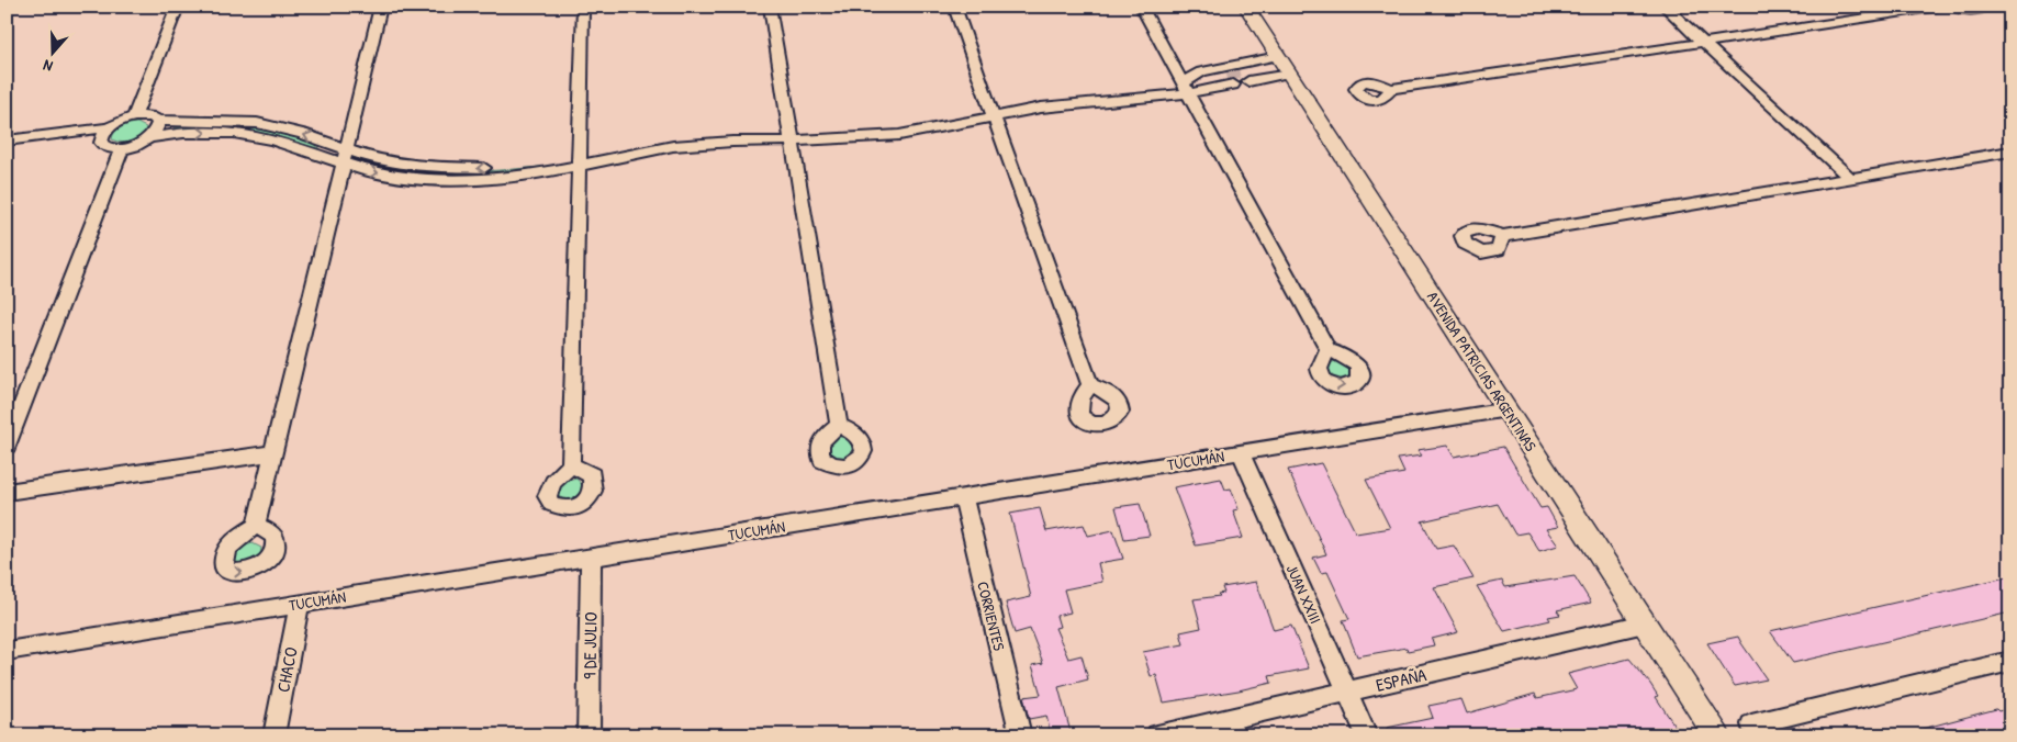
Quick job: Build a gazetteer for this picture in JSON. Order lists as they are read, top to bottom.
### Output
{
  "streets": {
    "street": [
      "AVENIDA PATRICIAS ARGENTINAS",
      "TUCUMÁN",
      "JUAN XXIII",
      "CORRIENTES",
      "9 DE JULIO",
      "CHACO",
      "ESPAÑA"
    ]
  },
  "crossings": [
    ["AVENIDA PATRICIAS ARGENTINAS", "TUCUMÁN"],
    ["AVENIDA PATRICIAS ARGENTINAS", "ESPAÑA"],
    ["TUCUMÁN", "JUAN XXIII"],
    ["TUCUMÁN", "CORRIENTES"],
    ["TUCUMÁN", "9 DE JULIO"],
    ["TUCUMÁN", "CHACO"],
    ["JUAN XXIII", "ESPAÑA"]
  ],
  "north": "bottom"
}
